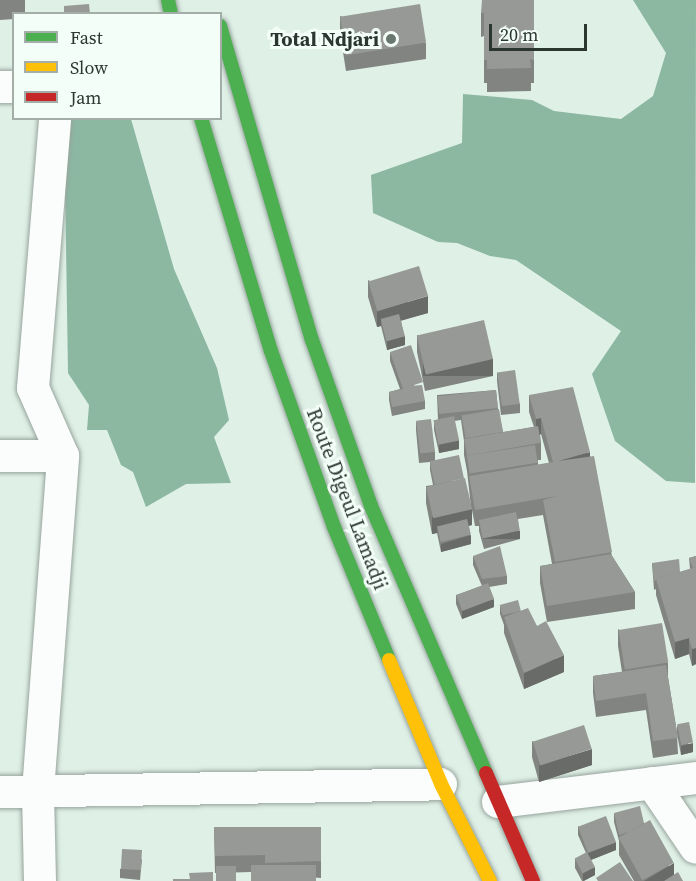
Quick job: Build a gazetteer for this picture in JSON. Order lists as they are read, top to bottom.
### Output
{
  "streets": {
    "main road": ["Route Digeul Lamadji"]
  },
  "places": ["Total Ndjari"],
  "legend": ["Fast", "Slow", "Jam"],
  "scale_bar": "20 m"
}
